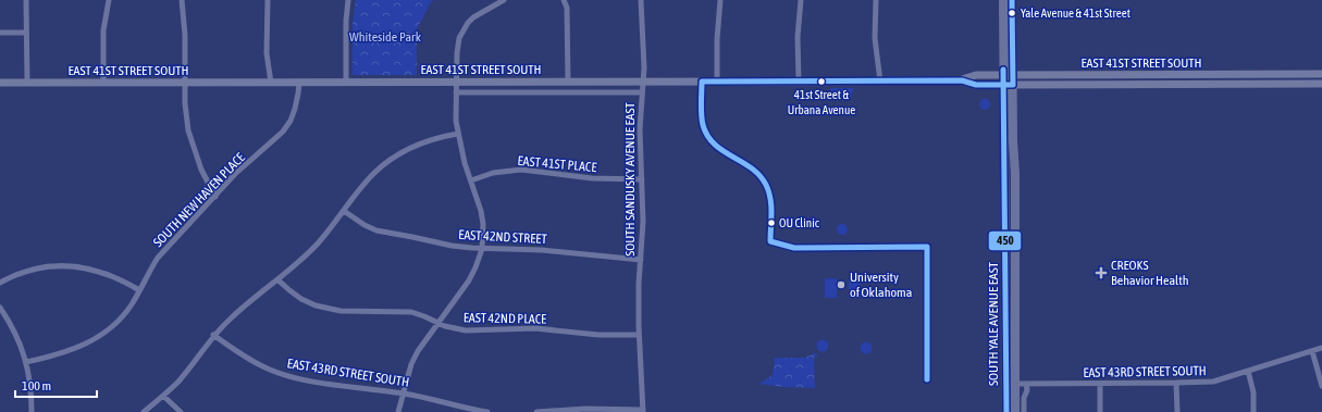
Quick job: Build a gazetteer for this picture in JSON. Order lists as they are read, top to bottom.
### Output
{
  "streets": {
    "main road": ["EAST 41ST STREET SOUTH", "SOUTH YALE AVENUE EAST"],
    "street": [
      "EAST 41ST PLACE",
      "SOUTH SANDUSKY AVENUE EAST",
      "SOUTH NEW HAVEN PLACE",
      "EAST 42ND STREET",
      "EAST 42ND PLACE",
      "EAST 43RD STREET SOUTH"
    ]
  },
  "crossings": [
    ["EAST 41ST STREET SOUTH", "SOUTH SANDUSKY AVENUE EAST"],
    ["EAST 41ST STREET SOUTH", "SOUTH NEW HAVEN PLACE"],
    ["EAST 41ST STREET SOUTH", "SOUTH YALE AVENUE EAST"],
    ["EAST 41ST PLACE", "SOUTH SANDUSKY AVENUE EAST"],
    ["SOUTH SANDUSKY AVENUE EAST", "EAST 42ND STREET"],
    ["SOUTH SANDUSKY AVENUE EAST", "EAST 42ND PLACE"],
    ["SOUTH YALE AVENUE EAST", "EAST 43RD STREET SOUTH"]
  ],
  "parks": ["Whiteside Park"],
  "places": {
    "other": [
      "Yale Avenue & 41st Street",
      "41st Street & Urbana Avenue",
      "OU Clinic",
      "University of Oklahoma"
    ],
    "health": ["CREOKS Behavior Health"]
  },
  "lines": ["transit line 450"],
  "scale_bar": "100 m"
}
